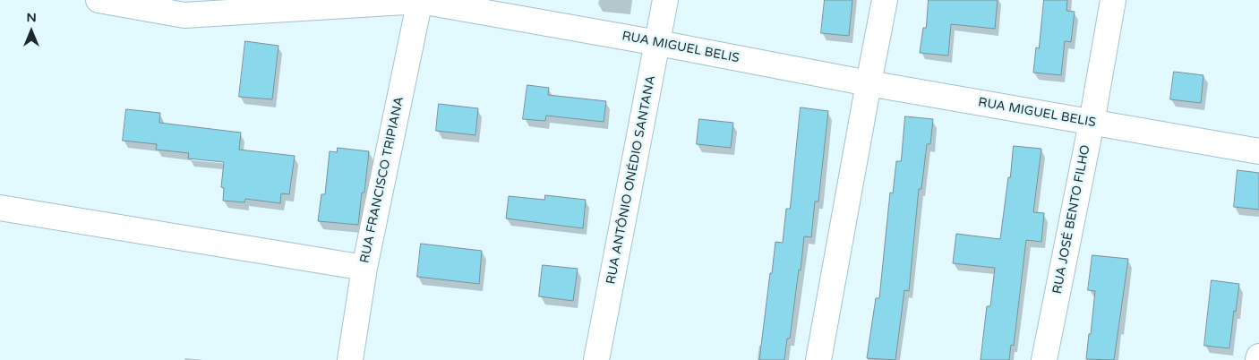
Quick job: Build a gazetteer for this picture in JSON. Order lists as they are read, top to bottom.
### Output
{
  "streets": {
    "street": [
      "RUA MIGUEL BELIS",
      "RUA FRANCISCO TRIPIANA",
      "RUA ANTÔNIO ONÉDIO SANTANA",
      "RUA JOSÉ BENTO FILHO"
    ]
  },
  "crossings": [
    ["RUA MIGUEL BELIS", "RUA FRANCISCO TRIPIANA"],
    ["RUA MIGUEL BELIS", "RUA ANTÔNIO ONÉDIO SANTANA"],
    ["RUA MIGUEL BELIS", "RUA JOSÉ BENTO FILHO"]
  ],
  "north": "top"
}
